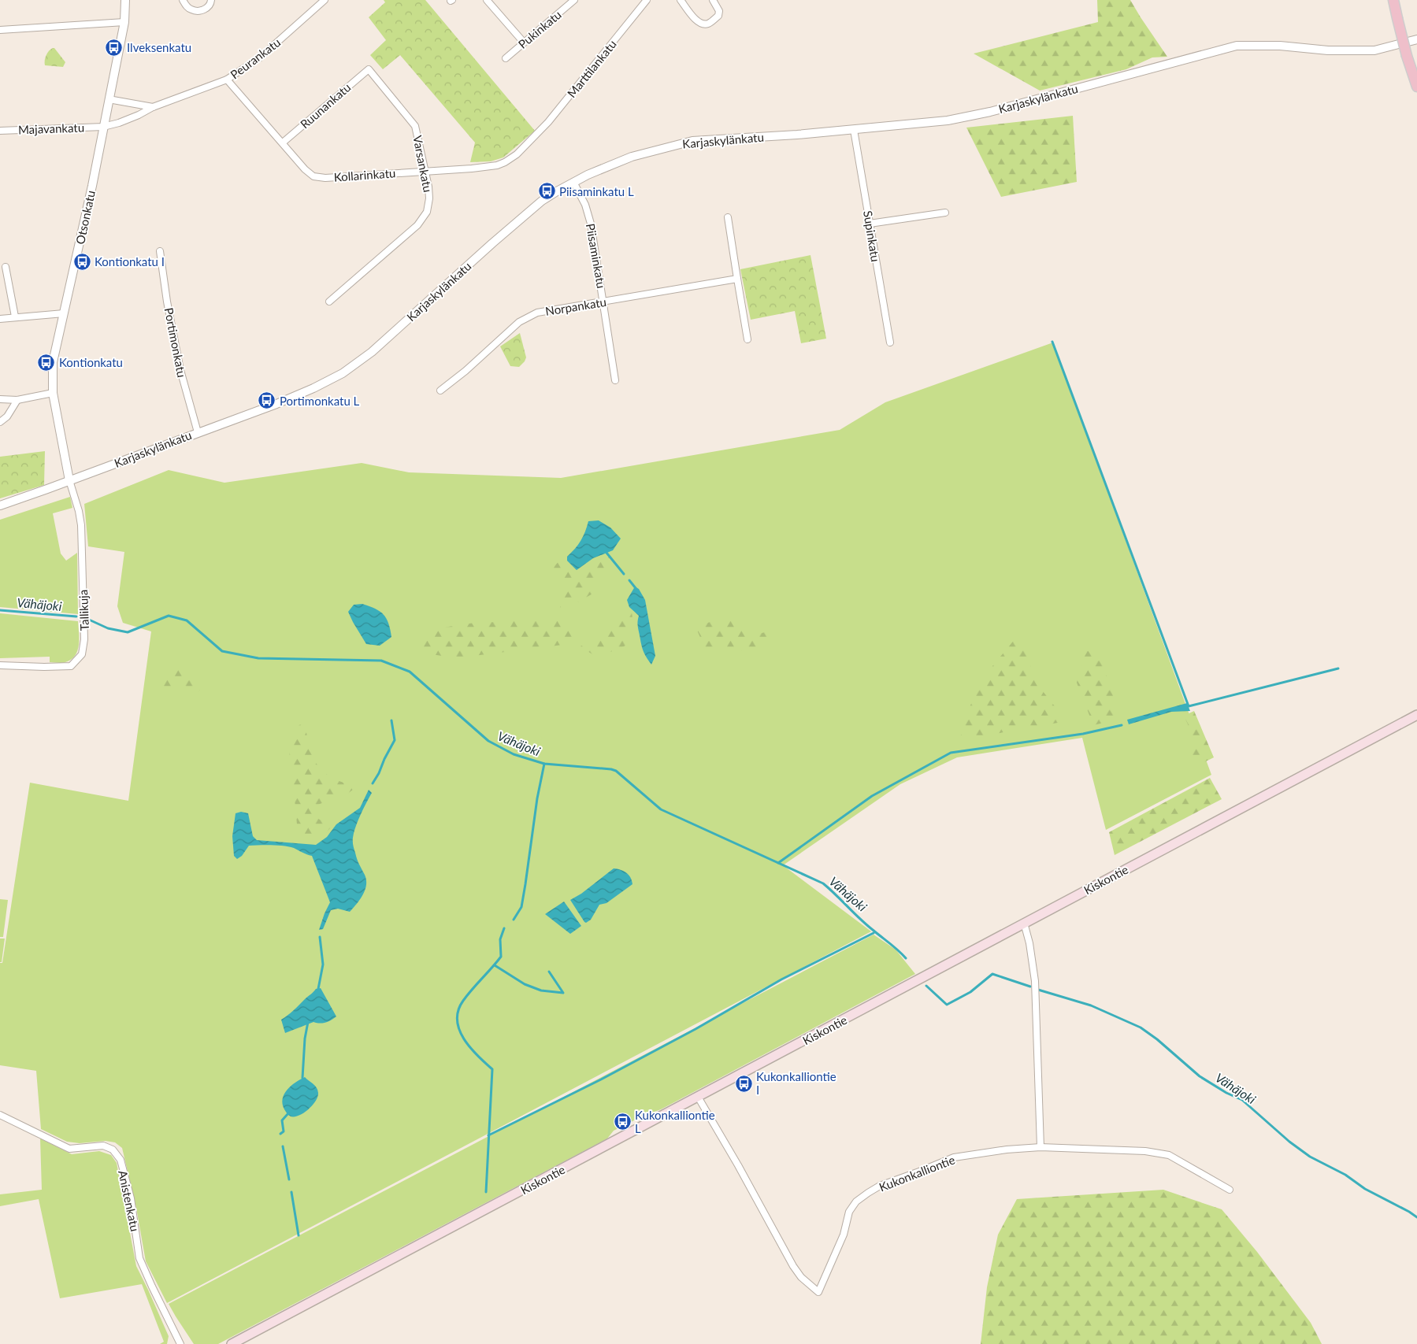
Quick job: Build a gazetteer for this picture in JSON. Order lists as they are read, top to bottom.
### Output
{
  "streets": {
    "main road": ["Kiskontie"],
    "street": [
      "Pukinkatu",
      "Peurankatu",
      "Marttilankatu",
      "Karjaskylänkatu",
      "Ruunankatu",
      "Majavankatu",
      "Varsankatu",
      "Kollarinkatu",
      "Otsonkatu",
      "Supinkatu",
      "Piisaminkatu",
      "Norpankatu",
      "Portimonkatu",
      "Tallikuja",
      "Kukonkalliontie",
      "Anistenkatu"
    ]
  },
  "crossings": [
    ["Peurankatu", "Majavankatu"],
    ["Peurankatu", "Kollarinkatu"],
    ["Peurankatu", "Otsonkatu"],
    ["Marttilankatu", "Kollarinkatu"],
    ["Karjaskylänkatu", "Otsonkatu"],
    ["Karjaskylänkatu", "Supinkatu"],
    ["Karjaskylänkatu", "Piisaminkatu"],
    ["Karjaskylänkatu", "Portimonkatu"],
    ["Karjaskylänkatu", "Tallikuja"],
    ["Ruunankatu", "Varsankatu"],
    ["Ruunankatu", "Kollarinkatu"],
    ["Majavankatu", "Otsonkatu"],
    ["Varsankatu", "Kollarinkatu"],
    ["Otsonkatu", "Tallikuja"],
    ["Piisaminkatu", "Norpankatu"],
    ["Kiskontie", "Kukonkalliontie"]
  ],
  "water": ["Vähäjoki"],
  "places": {
    "bus stop": [
      "Ilveksenkatu",
      "Piisaminkatu L",
      "Kontionkatu I",
      "Kontionkatu",
      "Portimonkatu L",
      "Kukonkalliontie I",
      "Kukonkalliontie L"
    ]
  }
}
